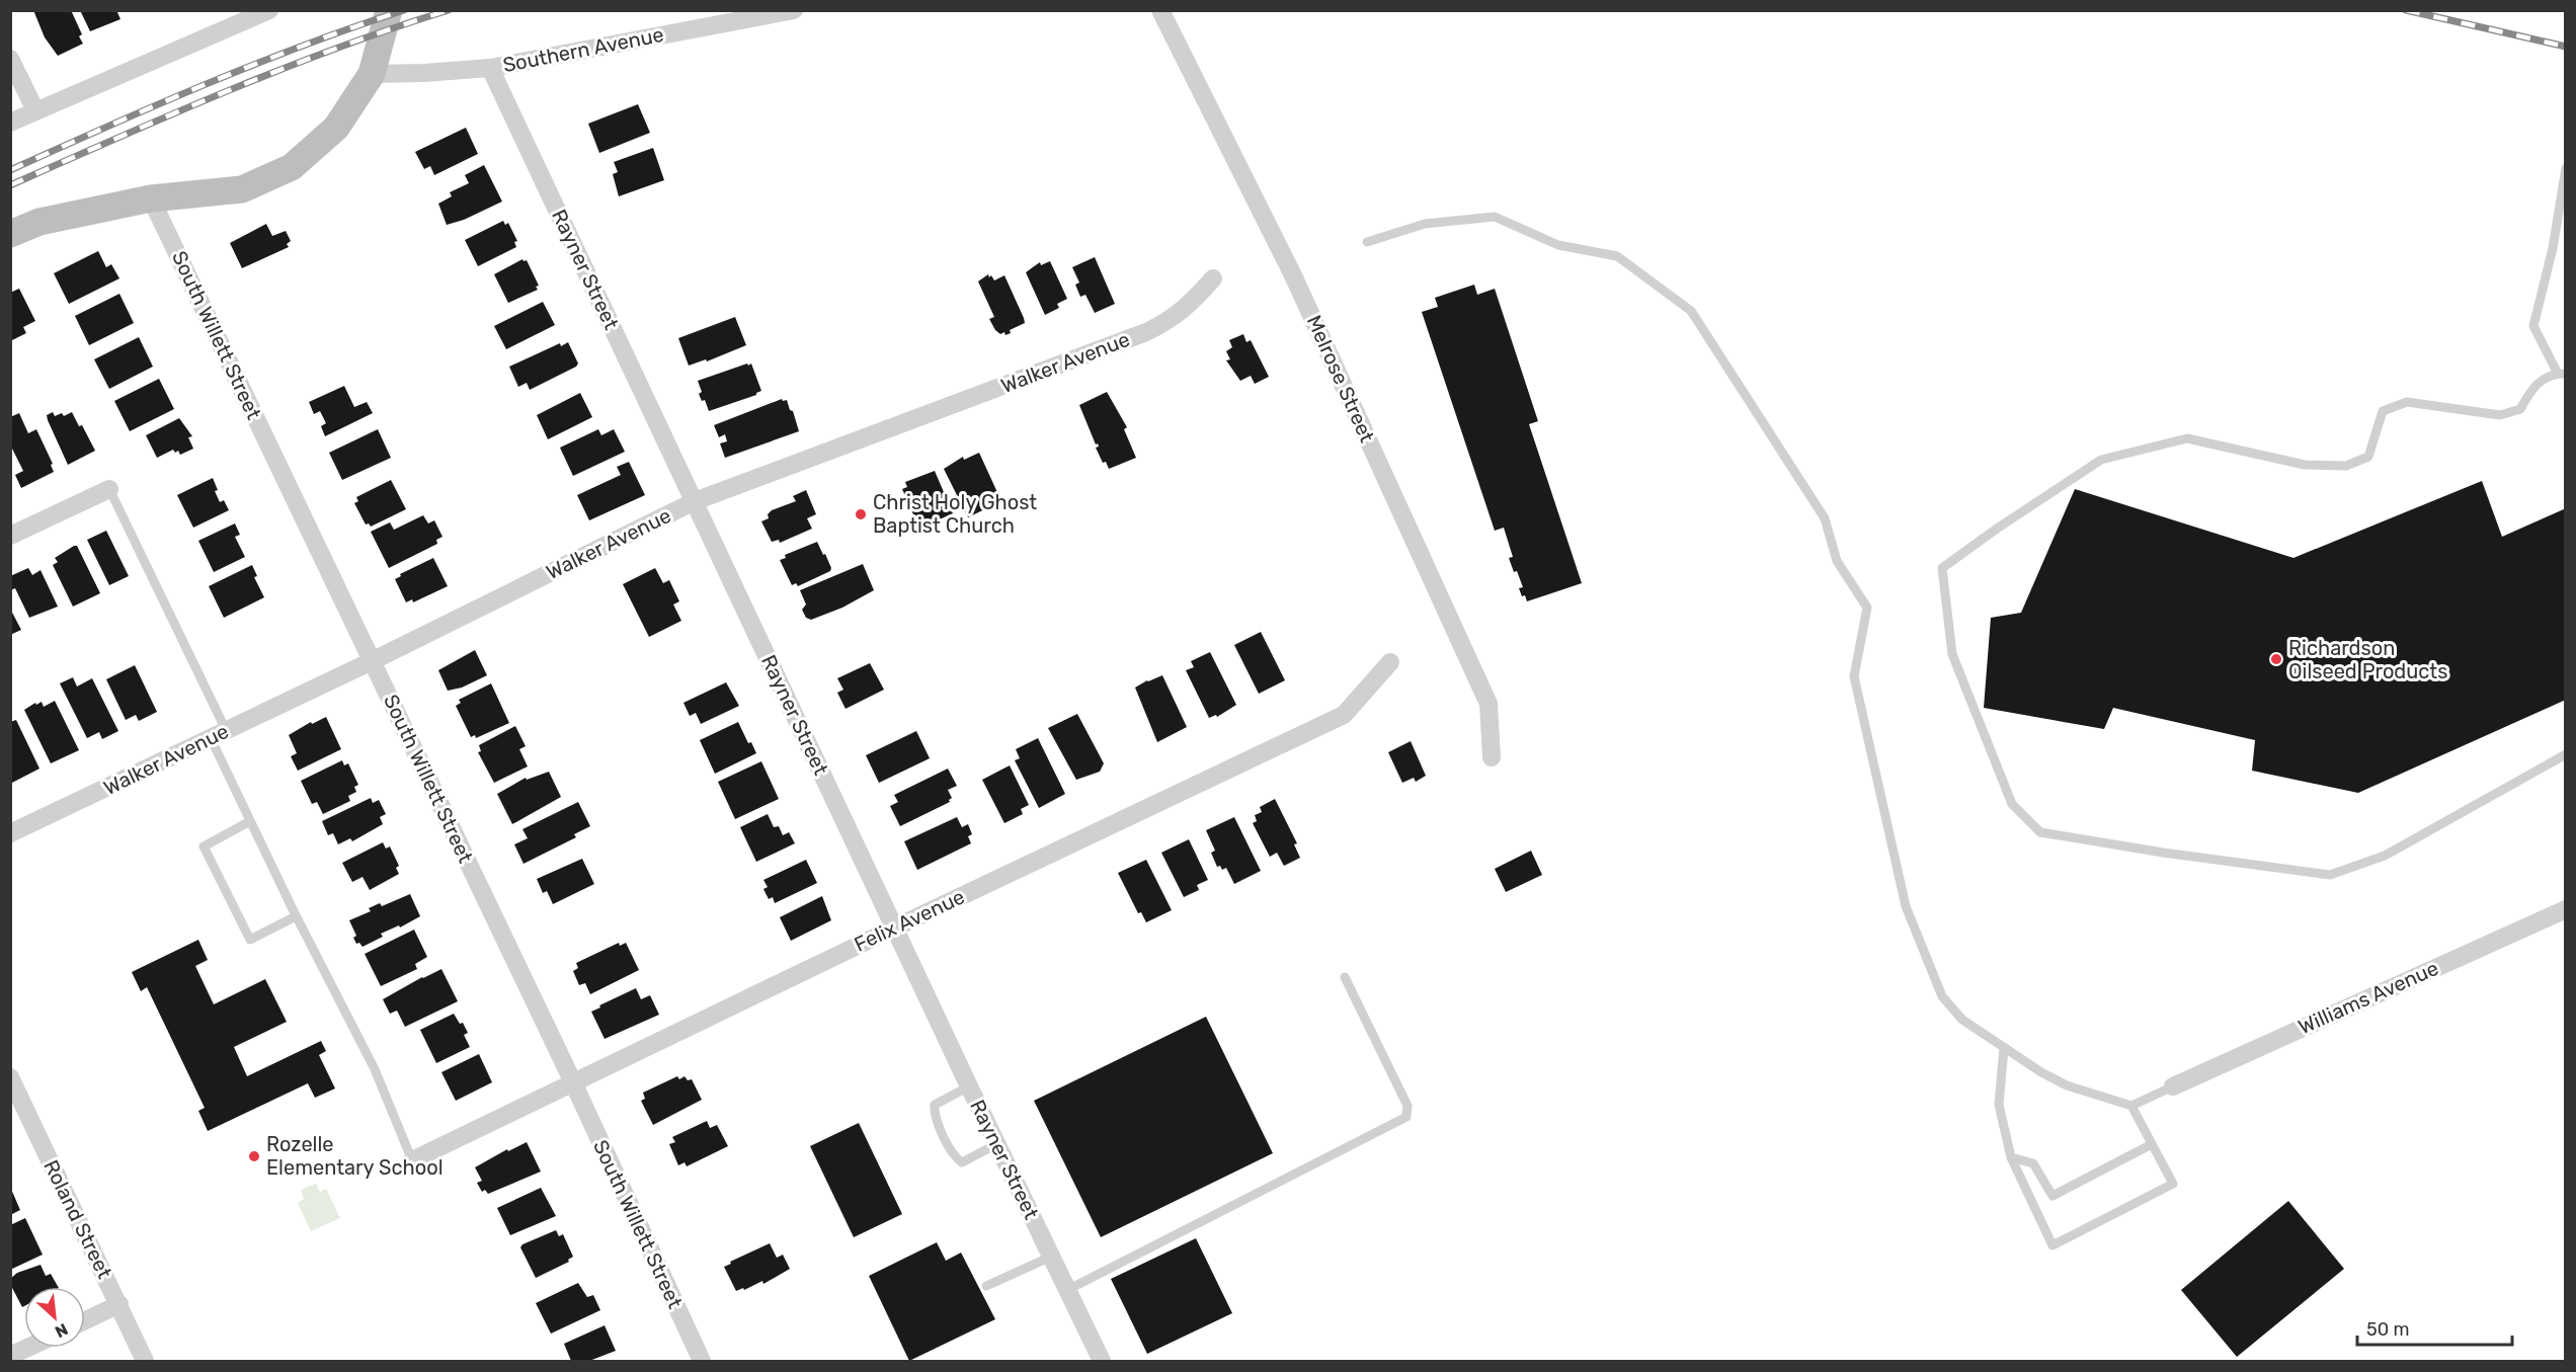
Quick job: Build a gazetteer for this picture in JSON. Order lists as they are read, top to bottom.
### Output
{
  "streets": {
    "street": [
      "Southern Avenue",
      "Rayner Street",
      "South Willett Street",
      "Walker Avenue",
      "Melrose Street",
      "Felix Avenue",
      "Williams Avenue",
      "Roland Street"
    ]
  },
  "crossings": [
    ["Southern Avenue", "Rayner Street"],
    ["Rayner Street", "Walker Avenue"],
    ["Rayner Street", "Felix Avenue"],
    ["South Willett Street", "Walker Avenue"],
    ["South Willett Street", "Felix Avenue"]
  ],
  "places": ["Christ Holy Ghost Baptist Church", "Richardson Oilseed Products", "Rozelle Elementary School"],
  "scale_bar": "50 m",
  "north": "bottom right"
}
